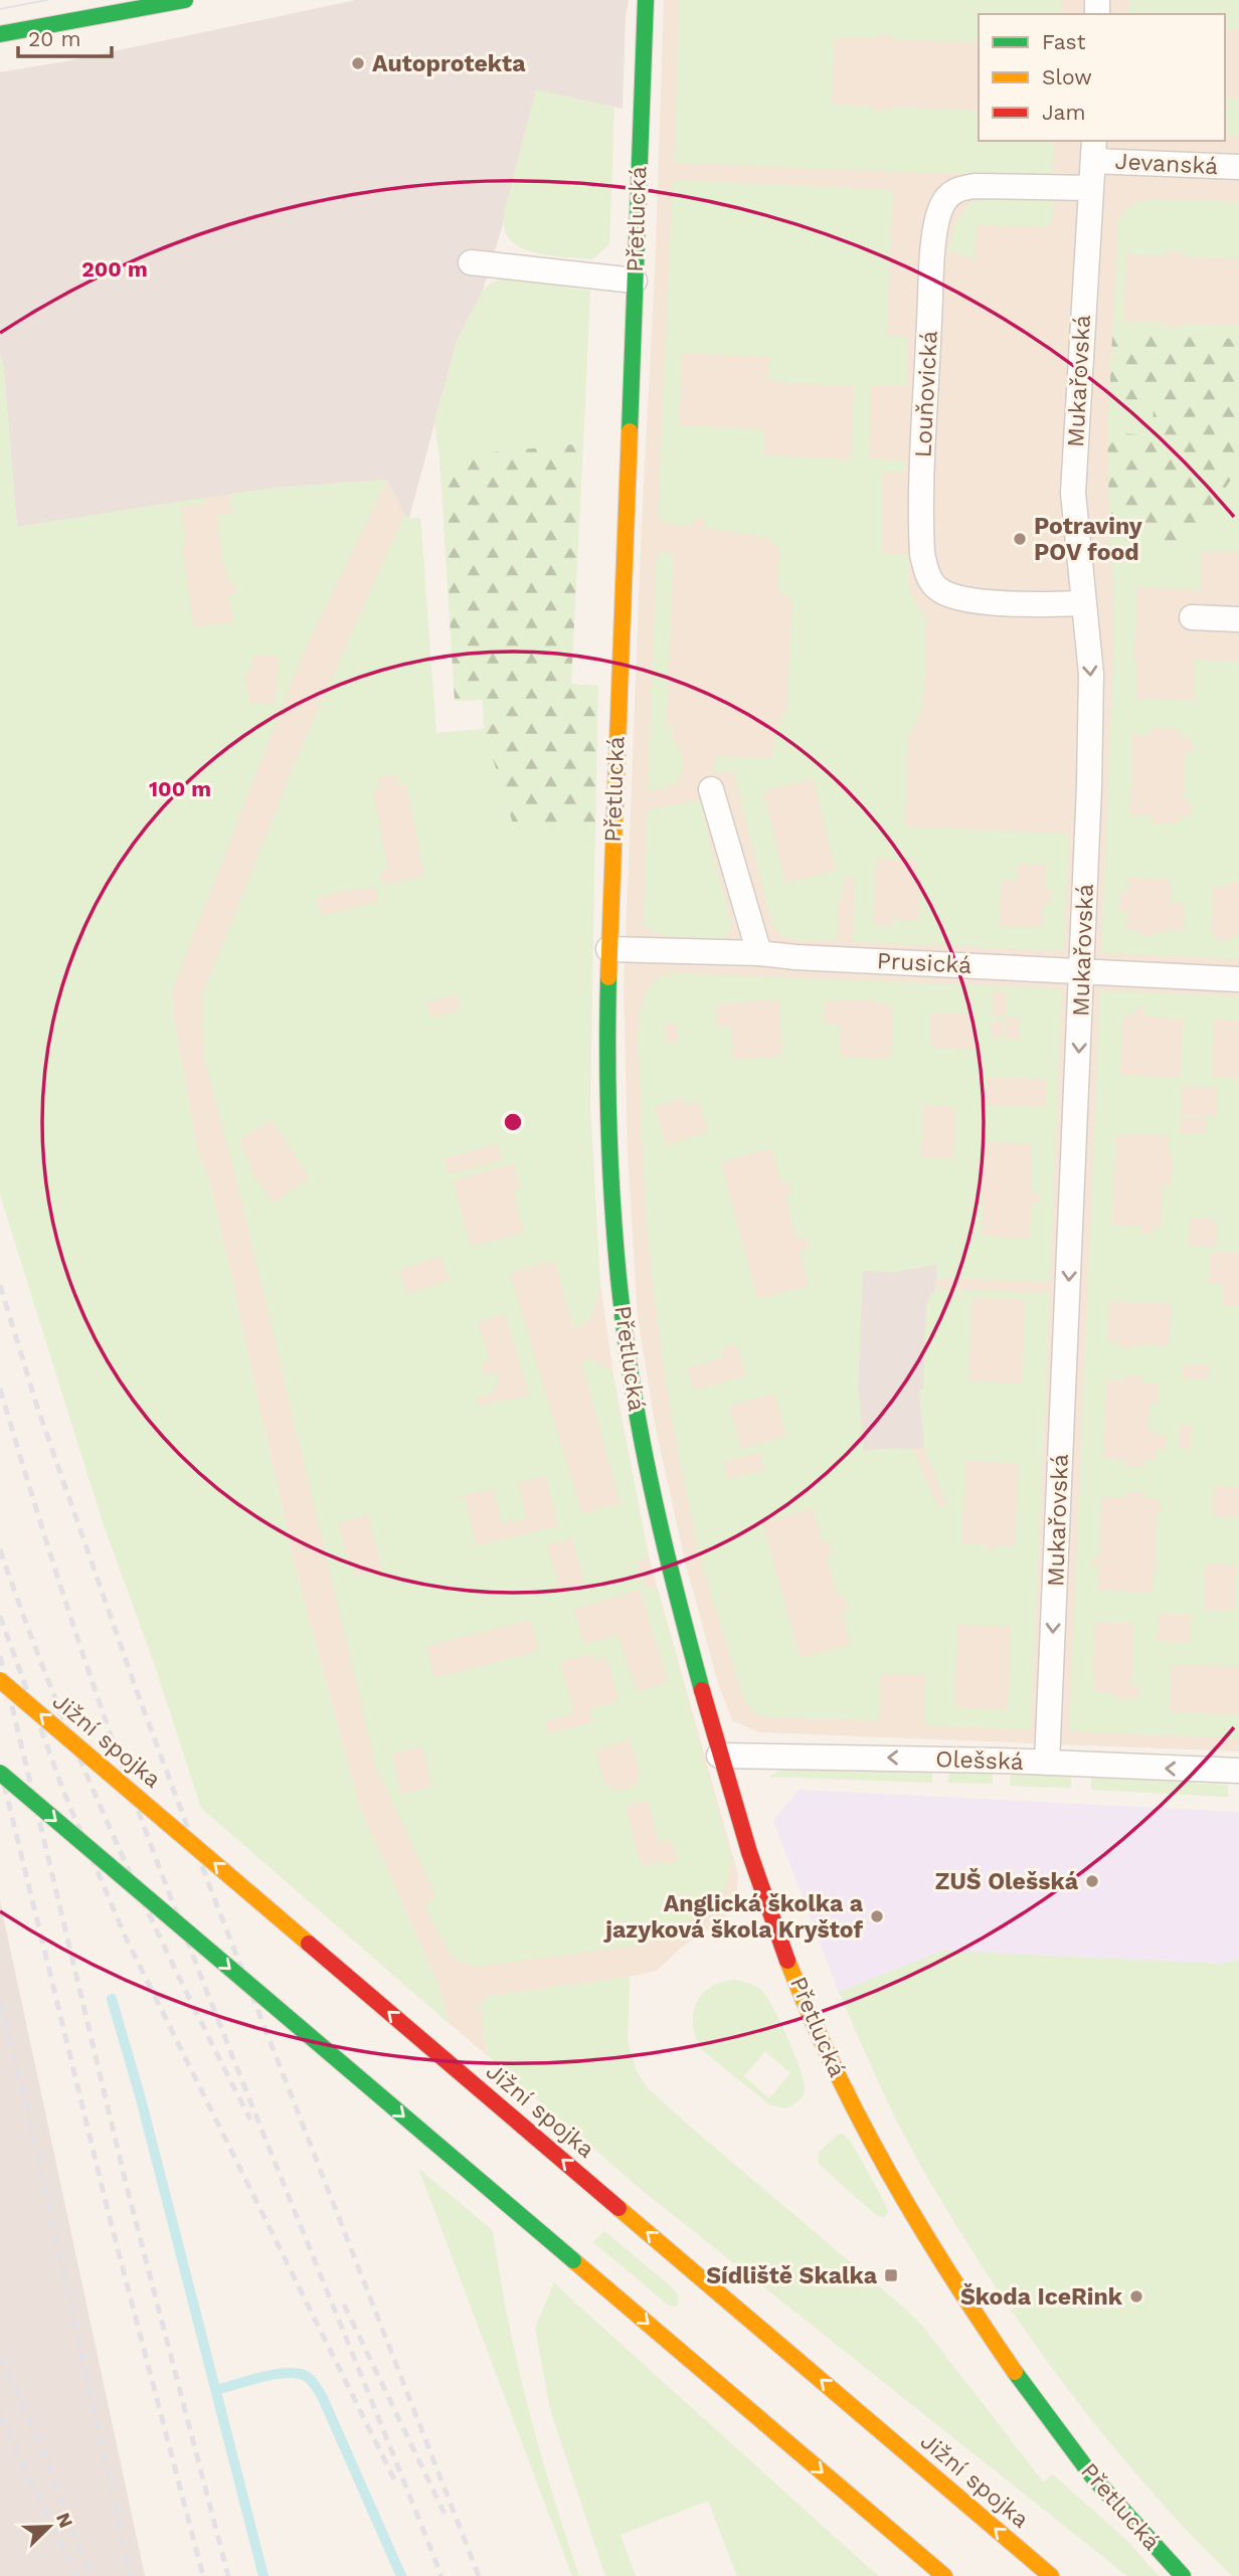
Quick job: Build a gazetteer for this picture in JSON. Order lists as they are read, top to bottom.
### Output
{
  "streets": {
    "main road": ["Přetlucká", "Jižní spojka"],
    "street": [
      "Jevanská",
      "Mukařovská",
      "Louňovická",
      "Prusická",
      "Olešská"
    ]
  },
  "crossings": [
    ["Jevanská", "Mukařovská"],
    ["Přetlucká", "Prusická"],
    ["Přetlucká", "Olešská"],
    ["Mukařovská", "Louňovická"],
    ["Mukařovská", "Prusická"],
    ["Mukařovská", "Olešská"]
  ],
  "one_way": ["Mukařovská", "Olešská"],
  "places": {
    "other": [
      "Autoprotekta",
      "Potraviny POV food",
      "ZUŠ Olešská",
      "Anglická školka a jazyková škola Kryštof",
      "Škoda IceRink"
    ],
    "transit": ["Sídliště Skalka"]
  },
  "legend": ["Fast", "Slow", "Jam"],
  "scale_bar": "20 m",
  "north": "top right",
  "rings": ["200 m", "100 m"]
}
